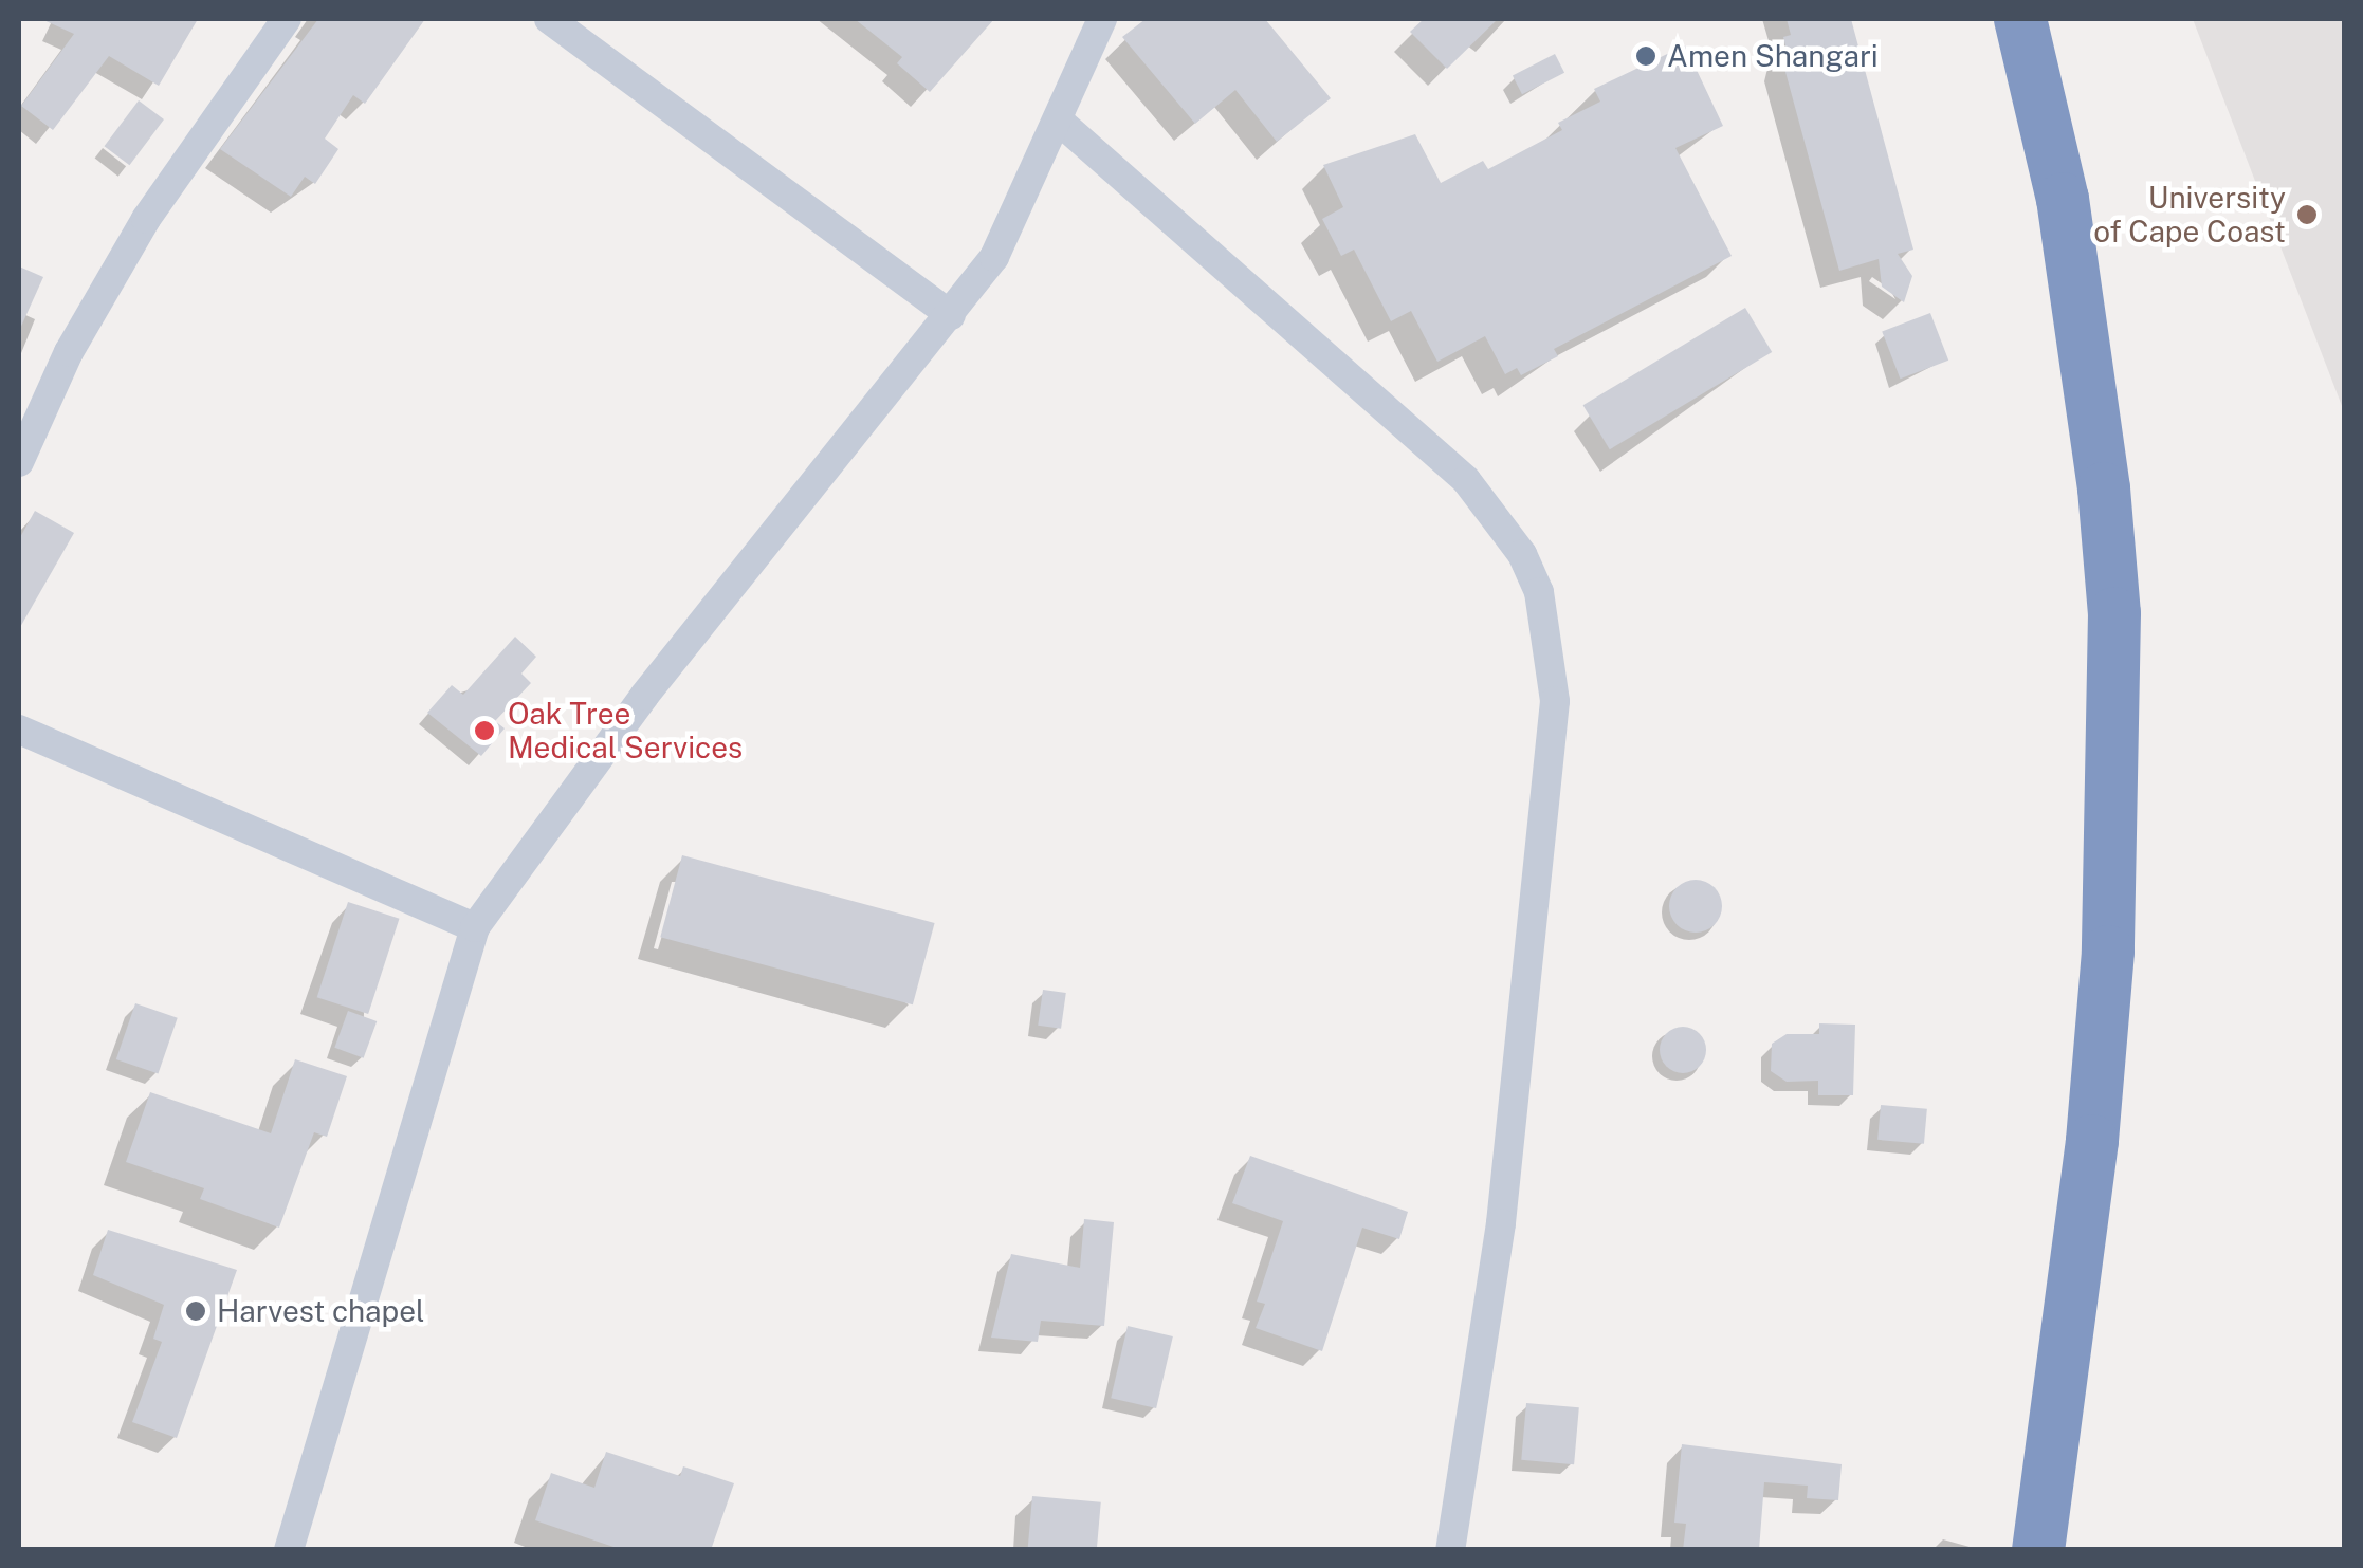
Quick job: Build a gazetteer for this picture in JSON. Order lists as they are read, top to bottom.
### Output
{
  "places": [
    "Amen Shangari",
    "University of Cape Coast",
    "Oak Tree Medical Services",
    "Harvest chapel"
  ]
}
